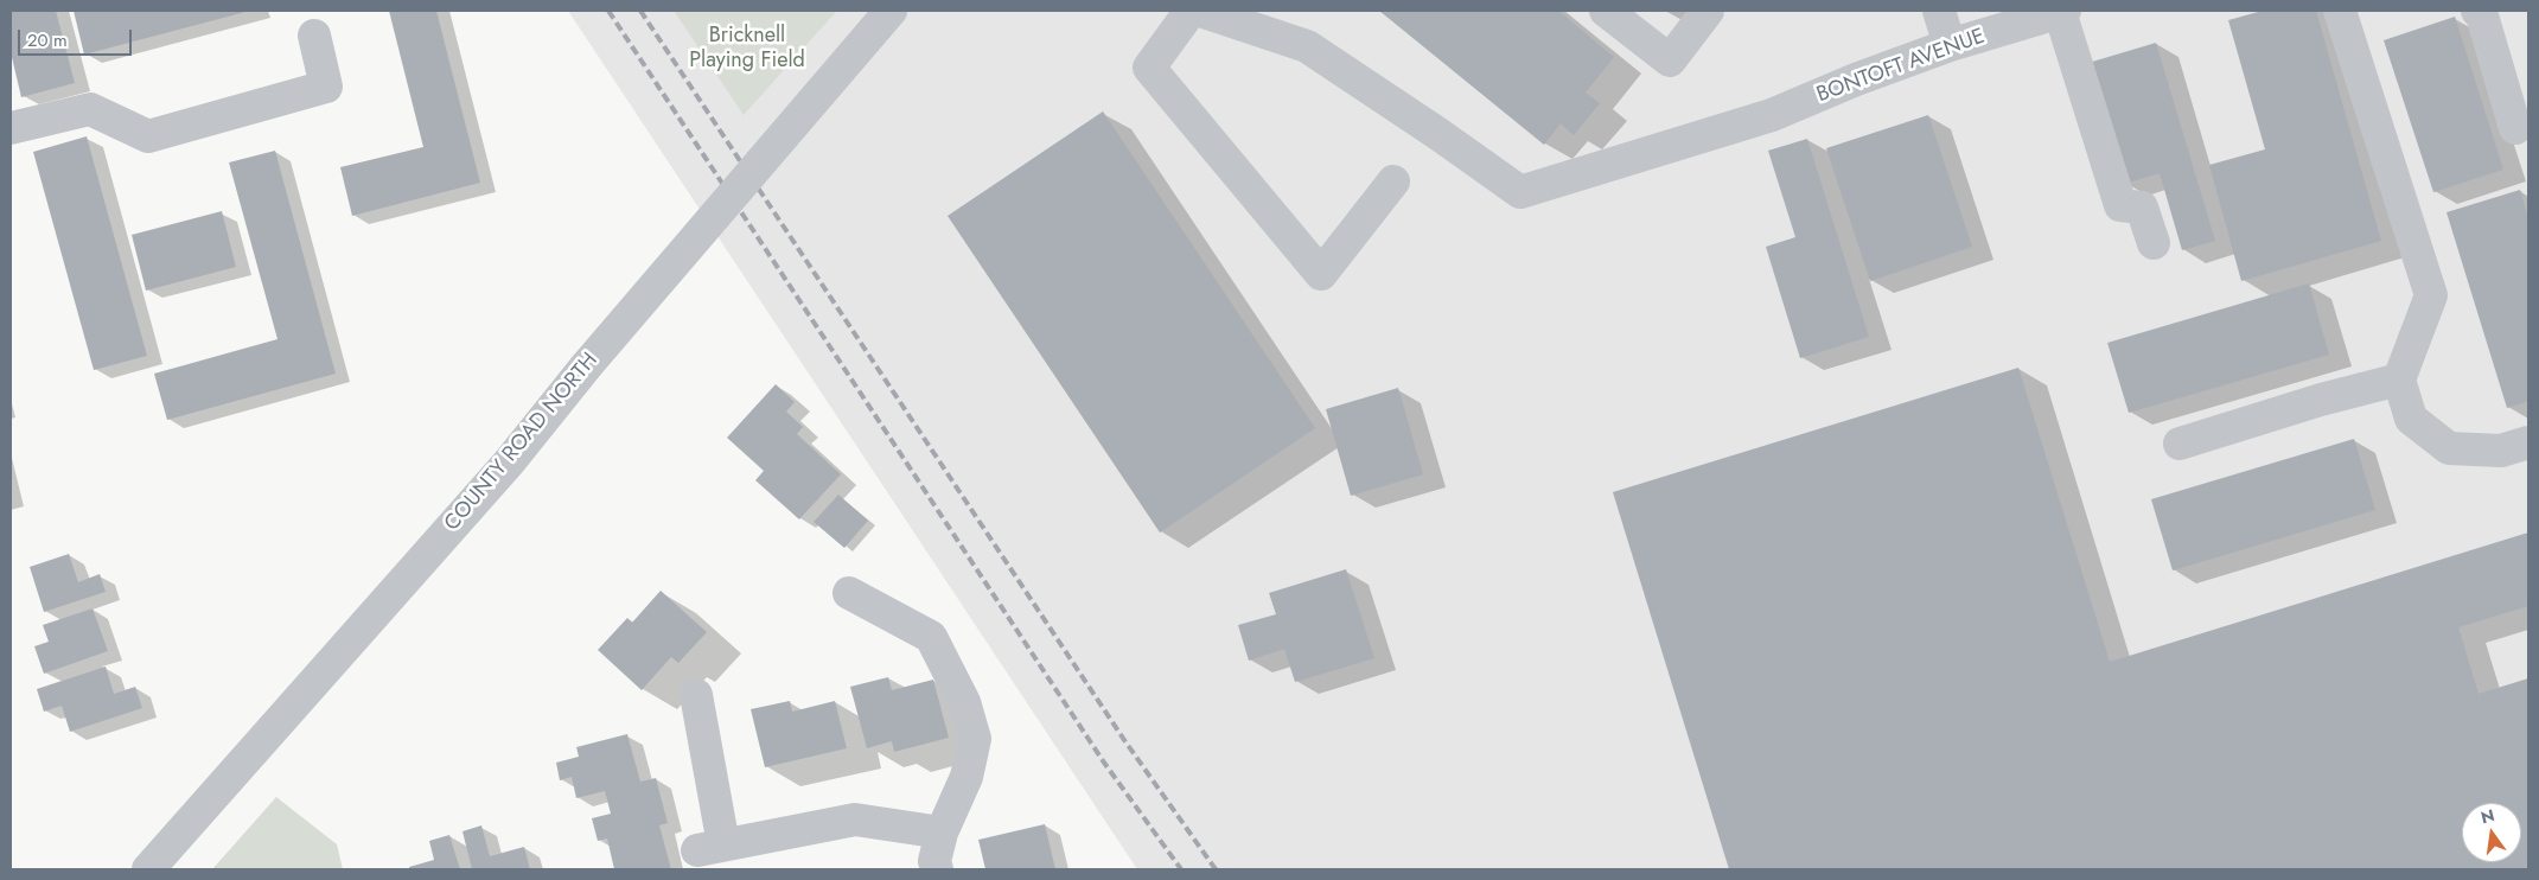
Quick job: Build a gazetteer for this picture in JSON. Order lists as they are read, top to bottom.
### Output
{
  "streets": {
    "street": ["BONTOFT AVENUE", "COUNTY ROAD NORTH"]
  },
  "parks": ["Bricknell Playing Field"],
  "scale_bar": "20 m",
  "north": "top"
}
